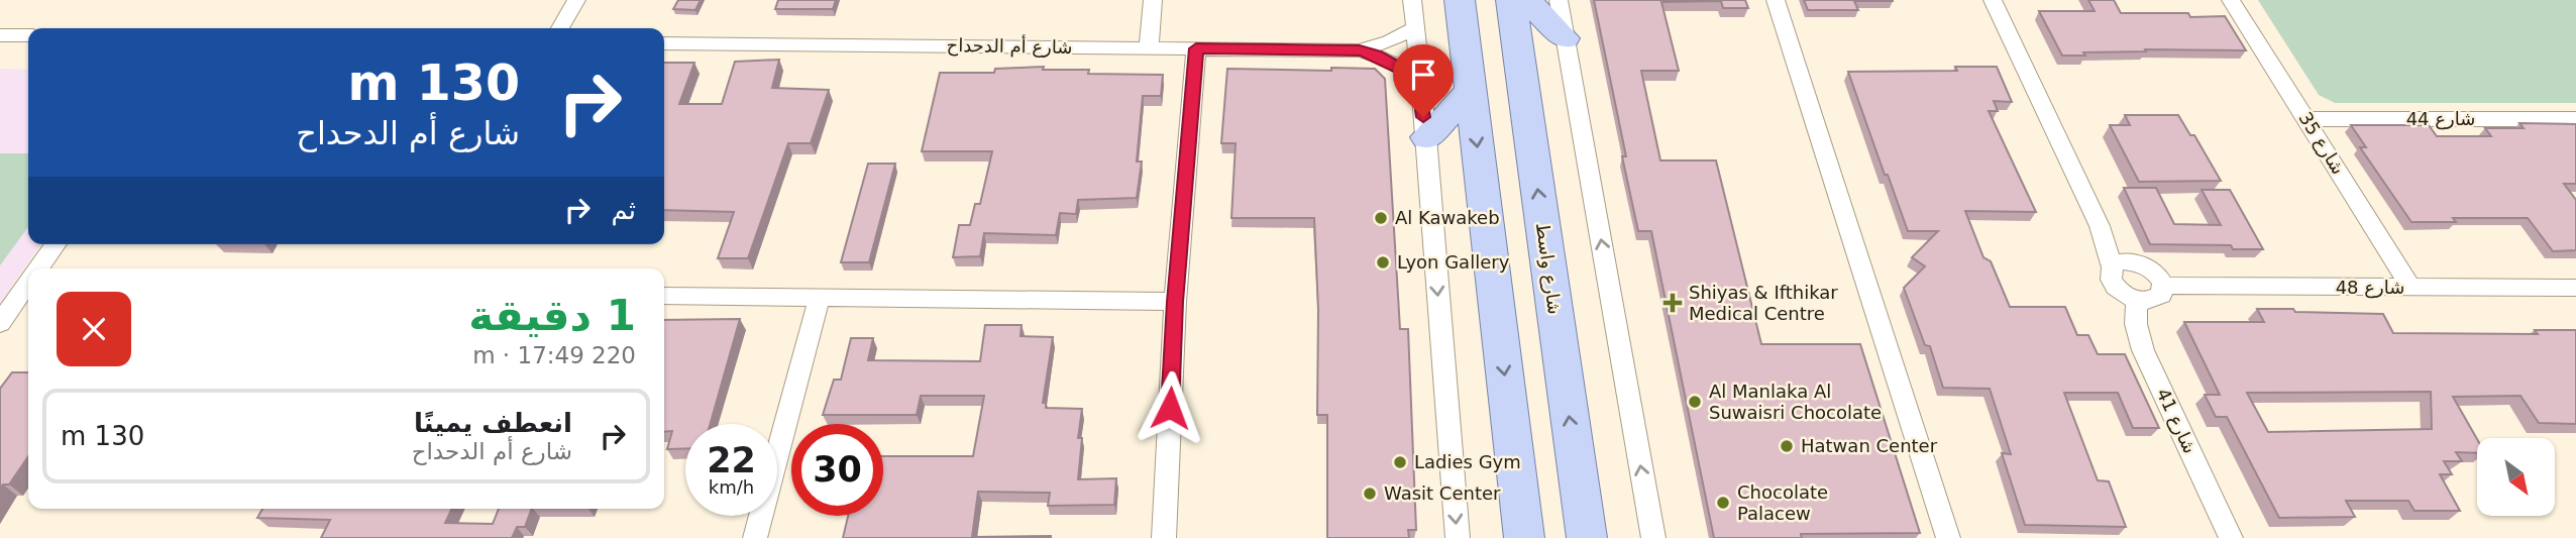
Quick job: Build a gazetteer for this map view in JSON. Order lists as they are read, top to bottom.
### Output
{
  "streets": {
    "main road": ["شارع واسط"],
    "street": [
      "شارع أم الدحداح",
      "شارع 44",
      "شارع 35",
      "شارع 48",
      "شارع 41"
    ]
  },
  "crossings": [
    ["شارع 44", "شارع 35"],
    ["شارع 35", "شارع 48"],
    ["شارع 48", "شارع 41"]
  ],
  "places": {
    "other": [
      "Al Kawakeb",
      "Lyon Gallery",
      "Al Manlaka Al Suwaisri Chocolate",
      "Hatwan Center",
      "Ladies Gym",
      "Wasit Center",
      "Chocolate Palacew"
    ],
    "health": ["Shiyas & Ifthikar Medical Centre"]
  },
  "north": "bottom right",
  "page": {
    "turn": ["130 m", "شارع أم الدحداح"],
    "then": "ثم",
    "heading": ["1 دقيقة", "220 m · 17:49"],
    "list": [
      {
        "name": "انعطف يمينًا",
        "note": "شارع أم الدحداح",
        "value": "130 m"
      }
    ],
    "speed": "22 km/h",
    "limit": "30"
  }
}
